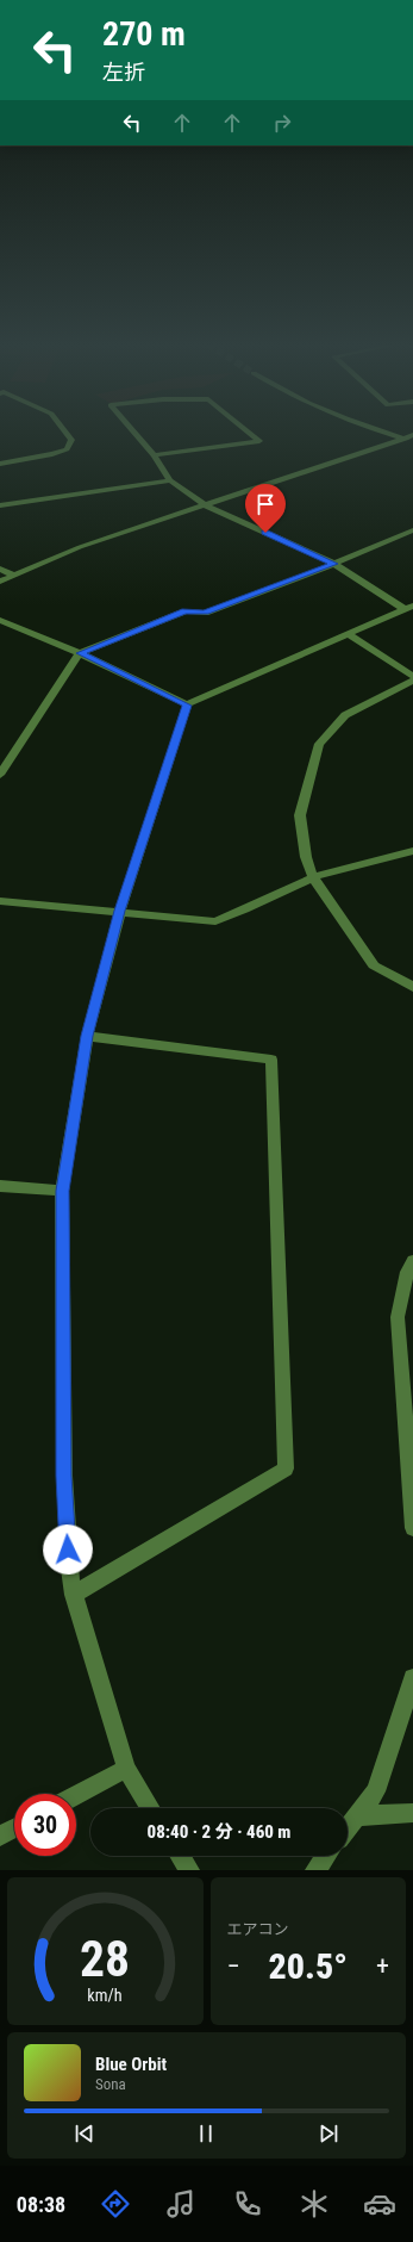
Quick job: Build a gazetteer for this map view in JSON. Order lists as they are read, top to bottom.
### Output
{
  "page": {
    "turn": ["270 m", "左折"],
    "limit": "30",
    "trip": "08:40 · 2 分 · 460 m",
    "tile": "エアコン",
    "heat": ["−", "20.5°", "+"],
    "song": ["Blue Orbit", "Sona"],
    "tabs": "08:38",
    "gauge": ["28", "km/h"]
  }
}
